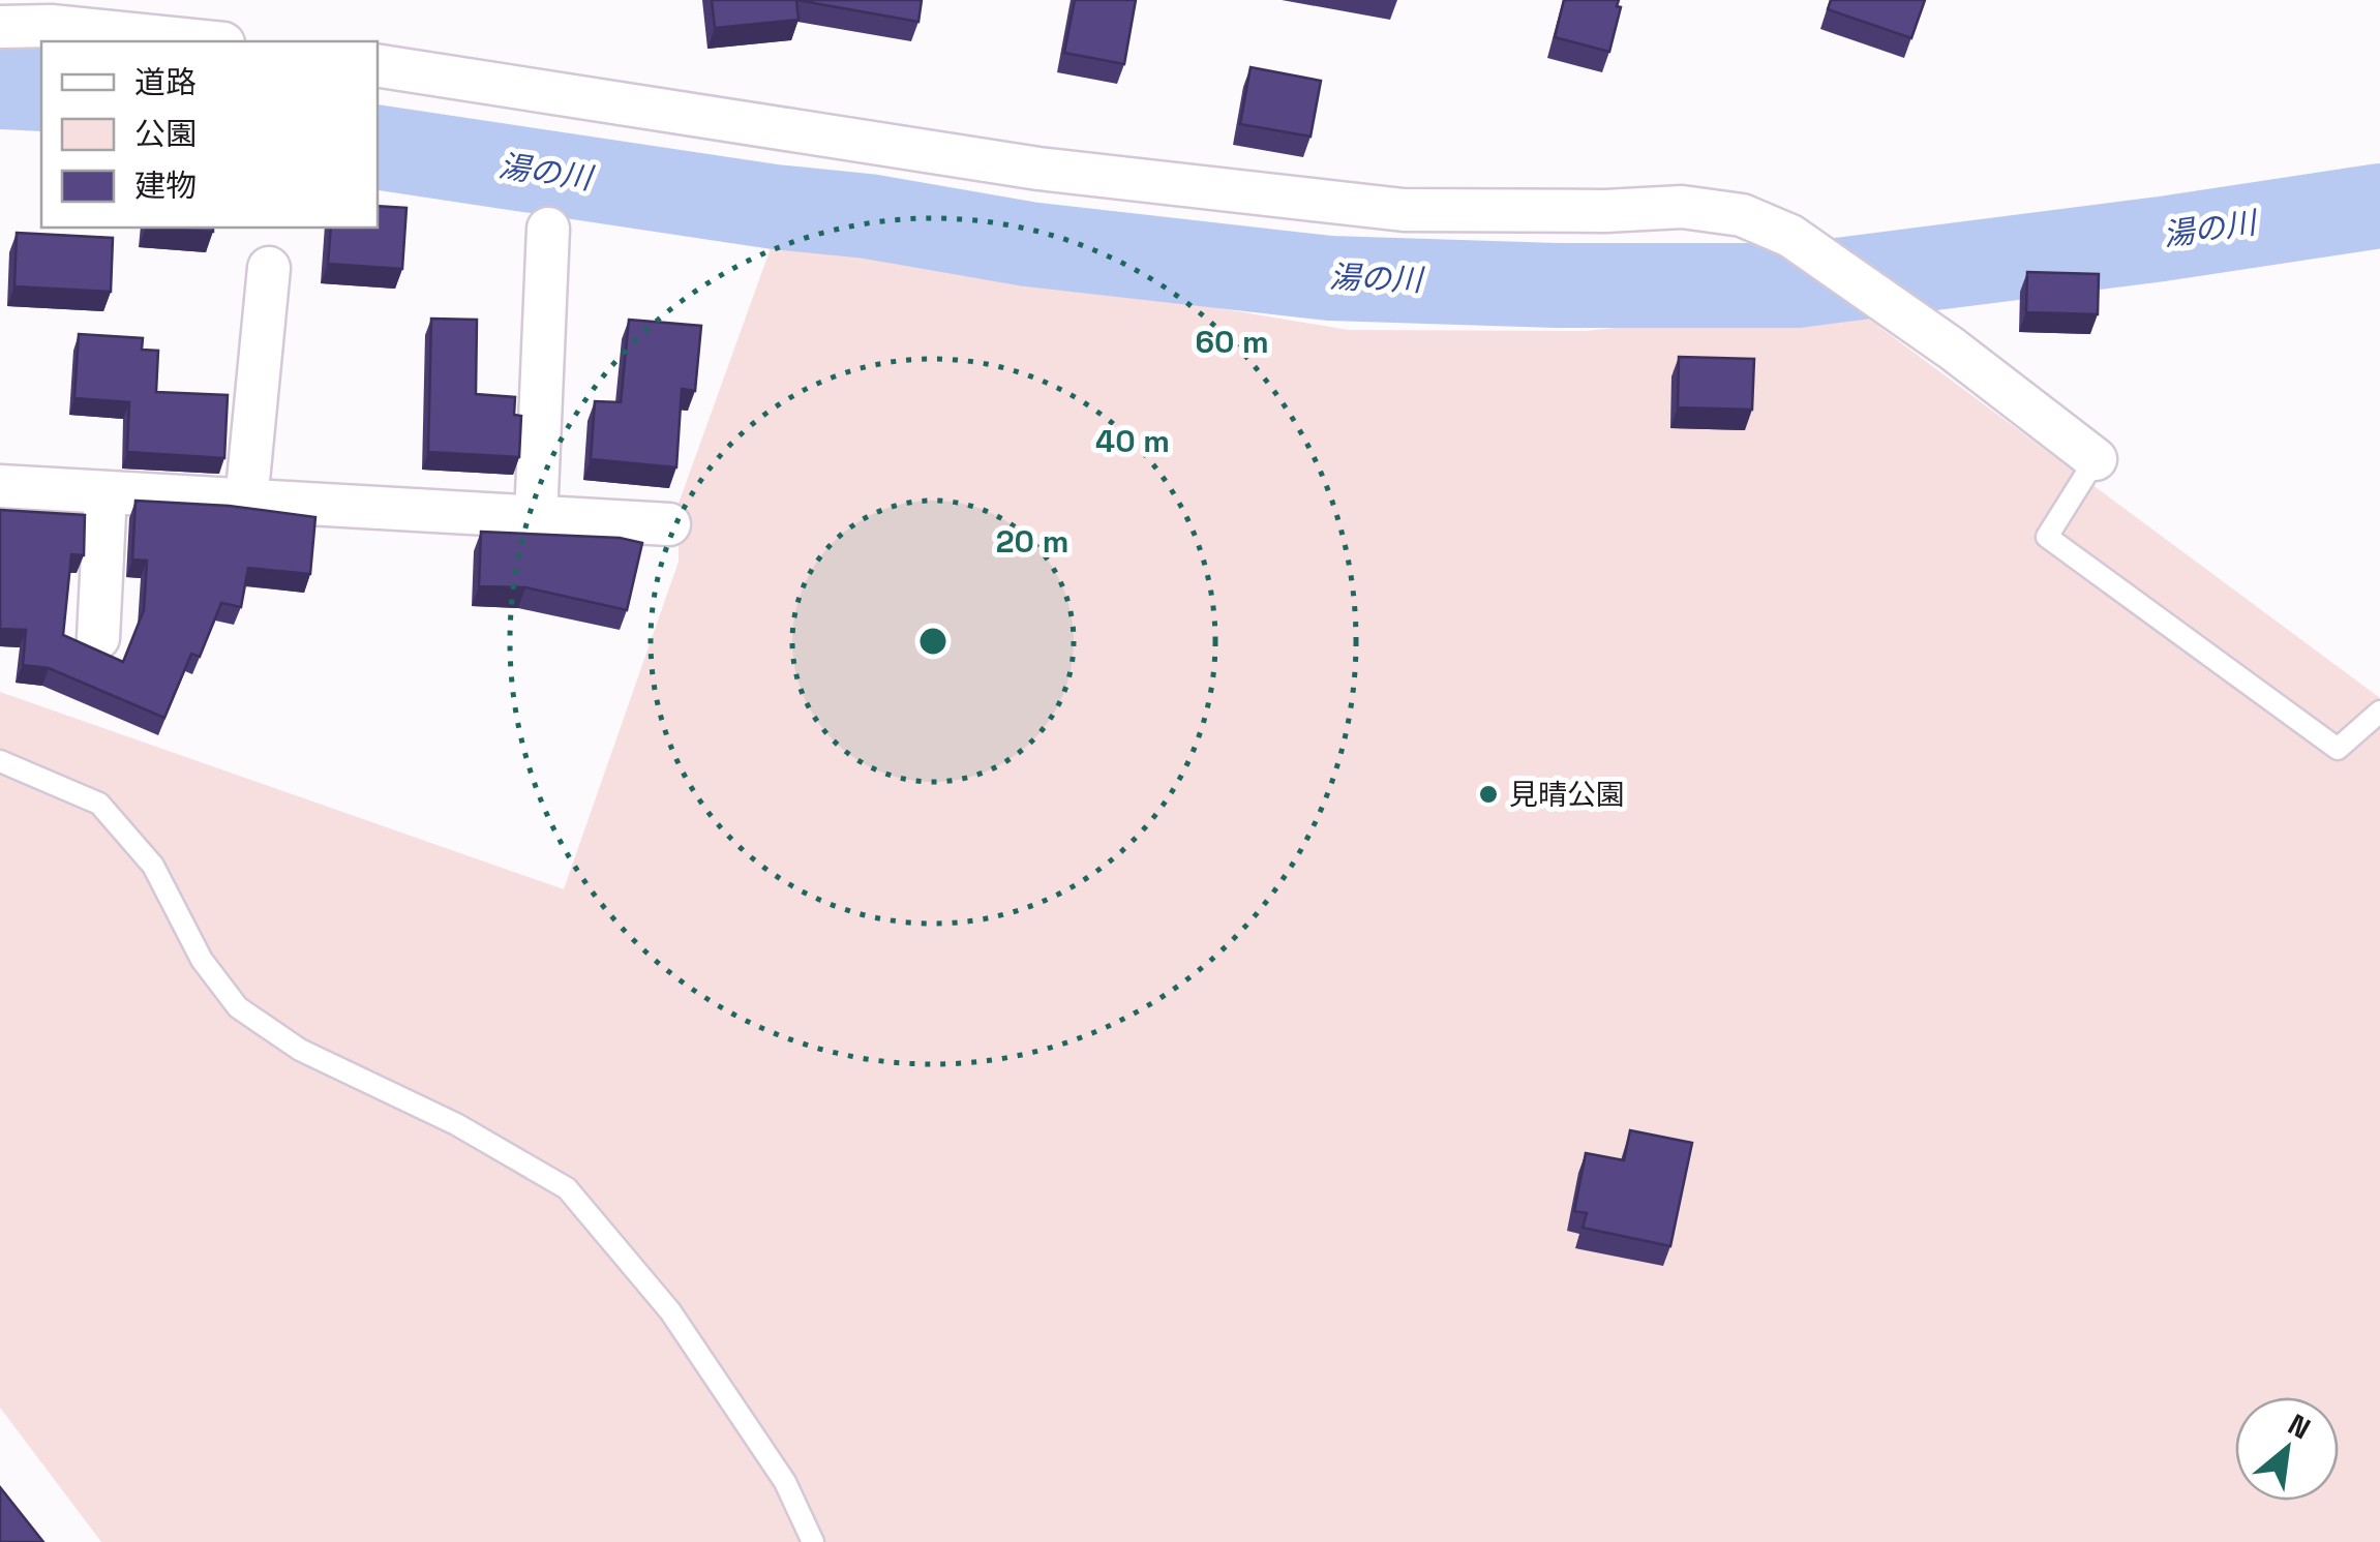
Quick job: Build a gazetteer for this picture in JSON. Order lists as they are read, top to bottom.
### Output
{
  "water": ["湯の川"],
  "places": ["見晴公園"],
  "legend": ["道路", "公園", "建物"],
  "north": "top right",
  "rings": ["60 m", "40 m", "20 m"]
}
